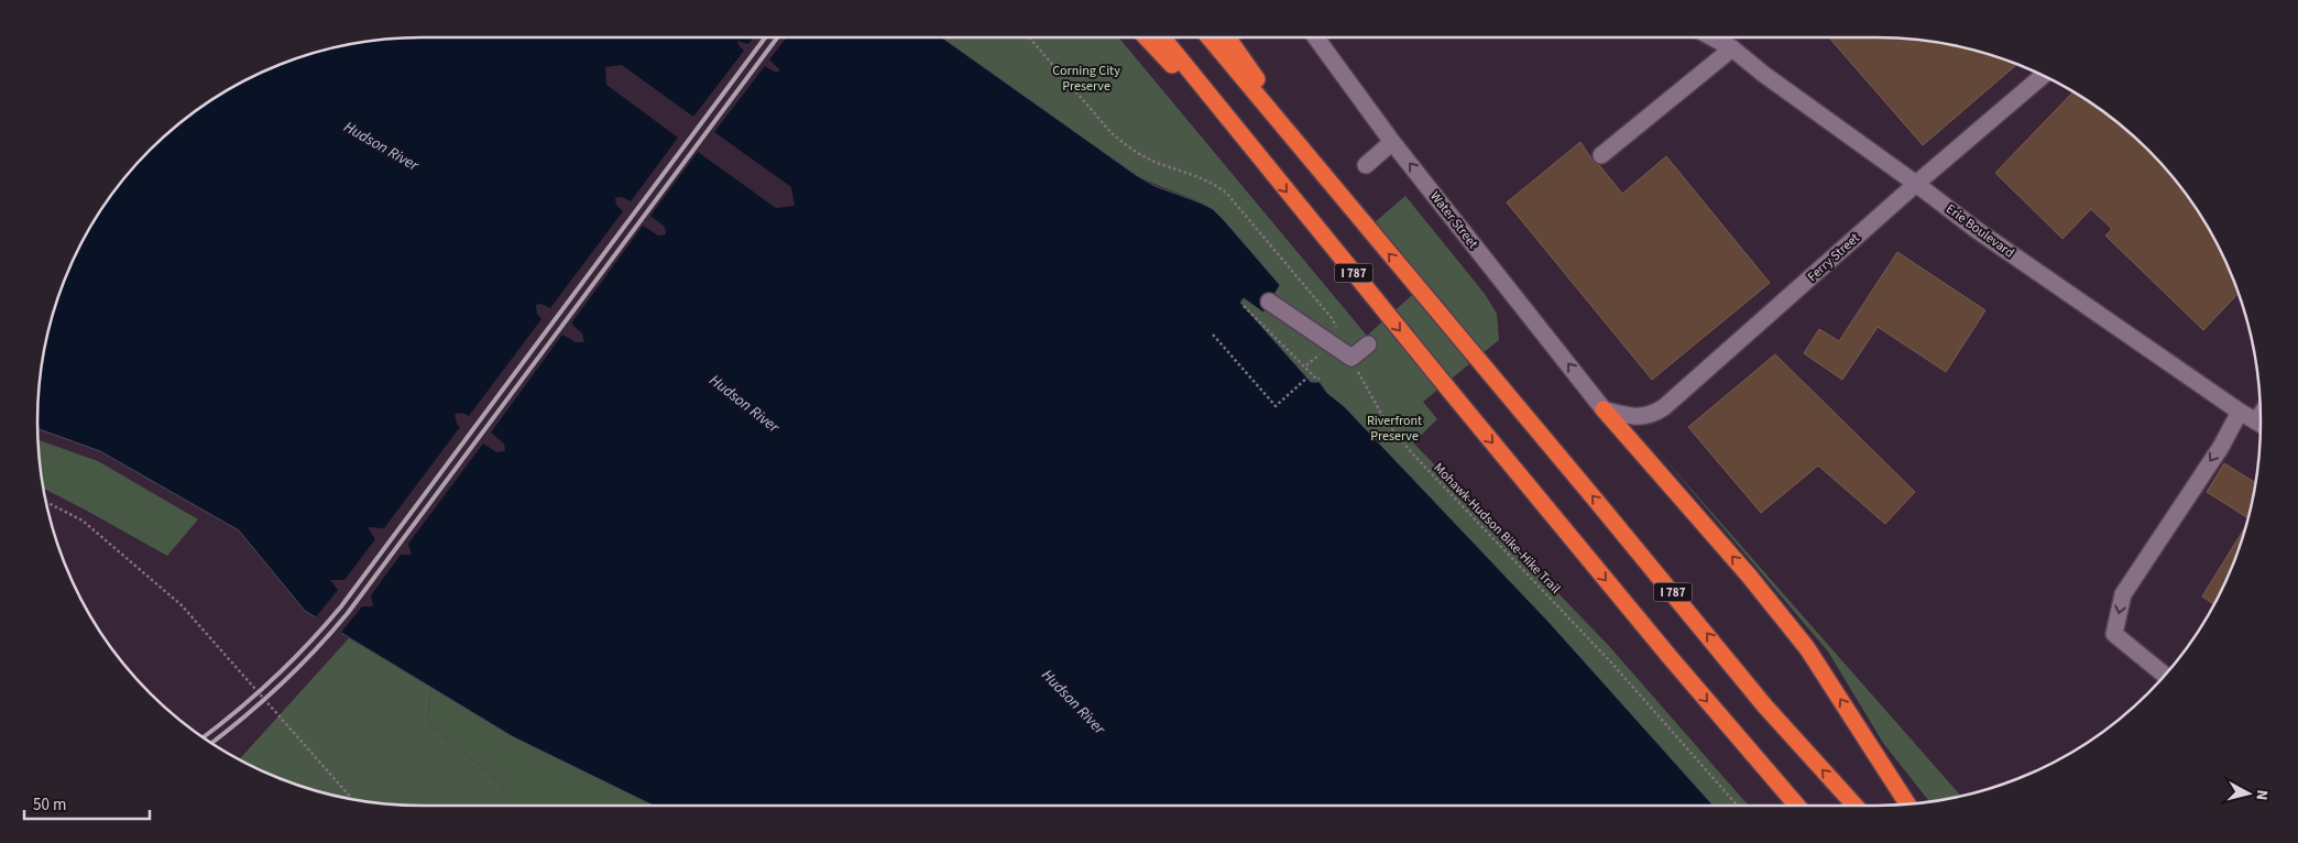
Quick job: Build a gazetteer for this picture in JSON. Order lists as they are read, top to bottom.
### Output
{
  "streets": {
    "highway": ["I 787"],
    "street": ["Water Street", "Erie Boulevard", "Ferry Street"],
    "path": ["Mohawk-Hudson Bike-Hike Trail"]
  },
  "crossings": [
    ["Water Street", "Ferry Street"],
    ["Erie Boulevard", "Ferry Street"]
  ],
  "one_way": ["Water Street"],
  "water": ["Hudson River"],
  "parks": ["Corning City Preserve", "Riverfront Preserve"],
  "scale_bar": "50 m",
  "north": "right"
}
